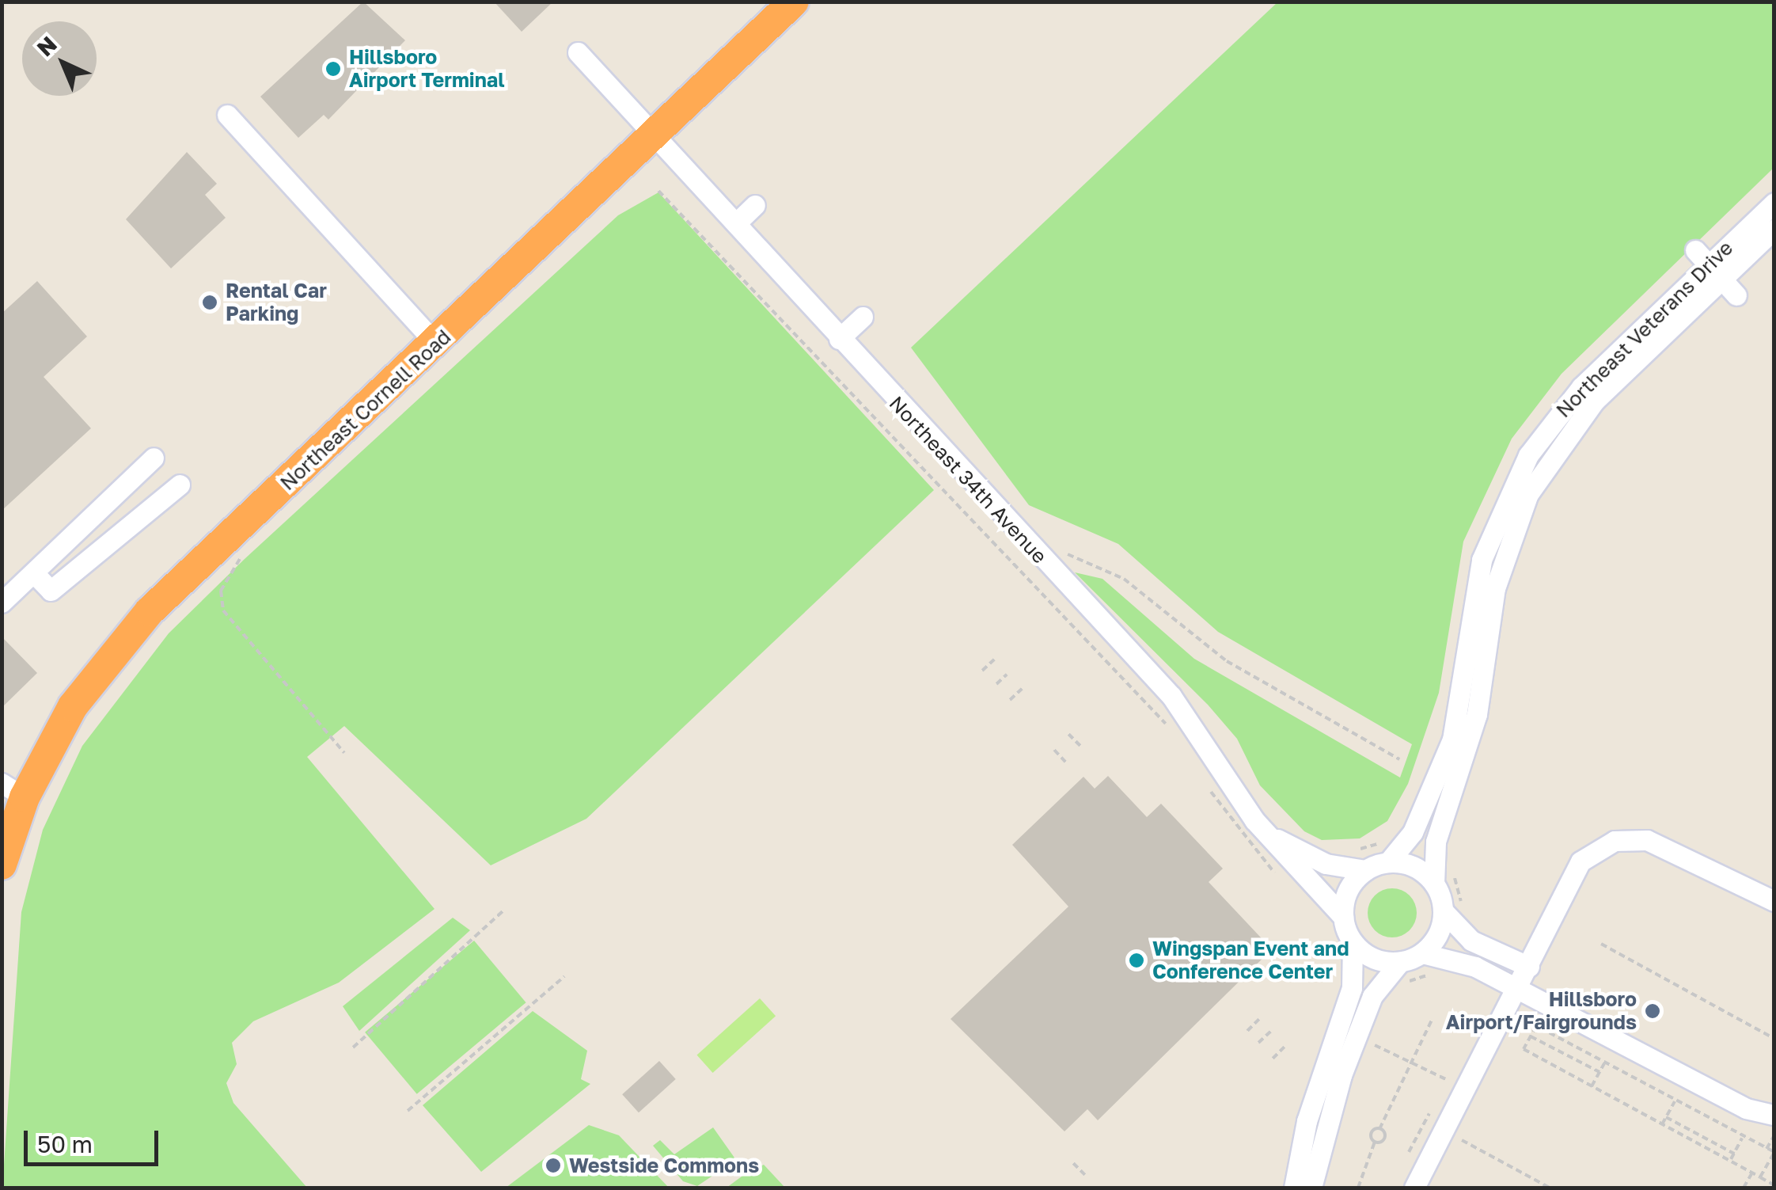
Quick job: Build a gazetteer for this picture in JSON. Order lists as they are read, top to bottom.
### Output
{
  "streets": {
    "highway": ["Northeast Cornell Road"],
    "street": ["Northeast Veterans Drive", "Northeast 34th Avenue"]
  },
  "crossings": [
    ["Northeast Veterans Drive", "Northeast 34th Avenue"],
    ["Northeast Cornell Road", "Northeast 34th Avenue"]
  ],
  "places": [
    "Hillsboro Airport Terminal",
    "Rental Car Parking",
    "Wingspan Event and Conference Center",
    "Hillsboro Airport/Fairgrounds",
    "Westside Commons"
  ],
  "scale_bar": "50 m",
  "north": "top left"
}
